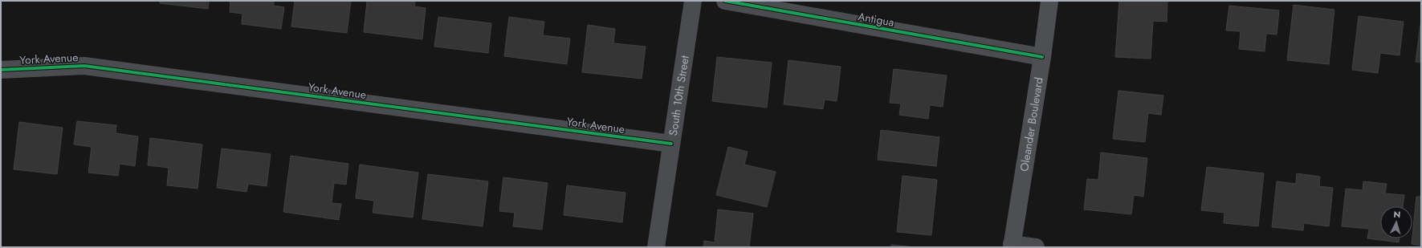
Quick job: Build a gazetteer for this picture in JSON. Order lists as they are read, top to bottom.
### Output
{
  "streets": {
    "main road": ["Oleander Boulevard"],
    "street": ["Antigua", "York Avenue", "South 10th Street"]
  },
  "crossings": [
    ["Antigua", "Oleander Boulevard"],
    ["York Avenue", "South 10th Street"]
  ],
  "north": "top"
}
